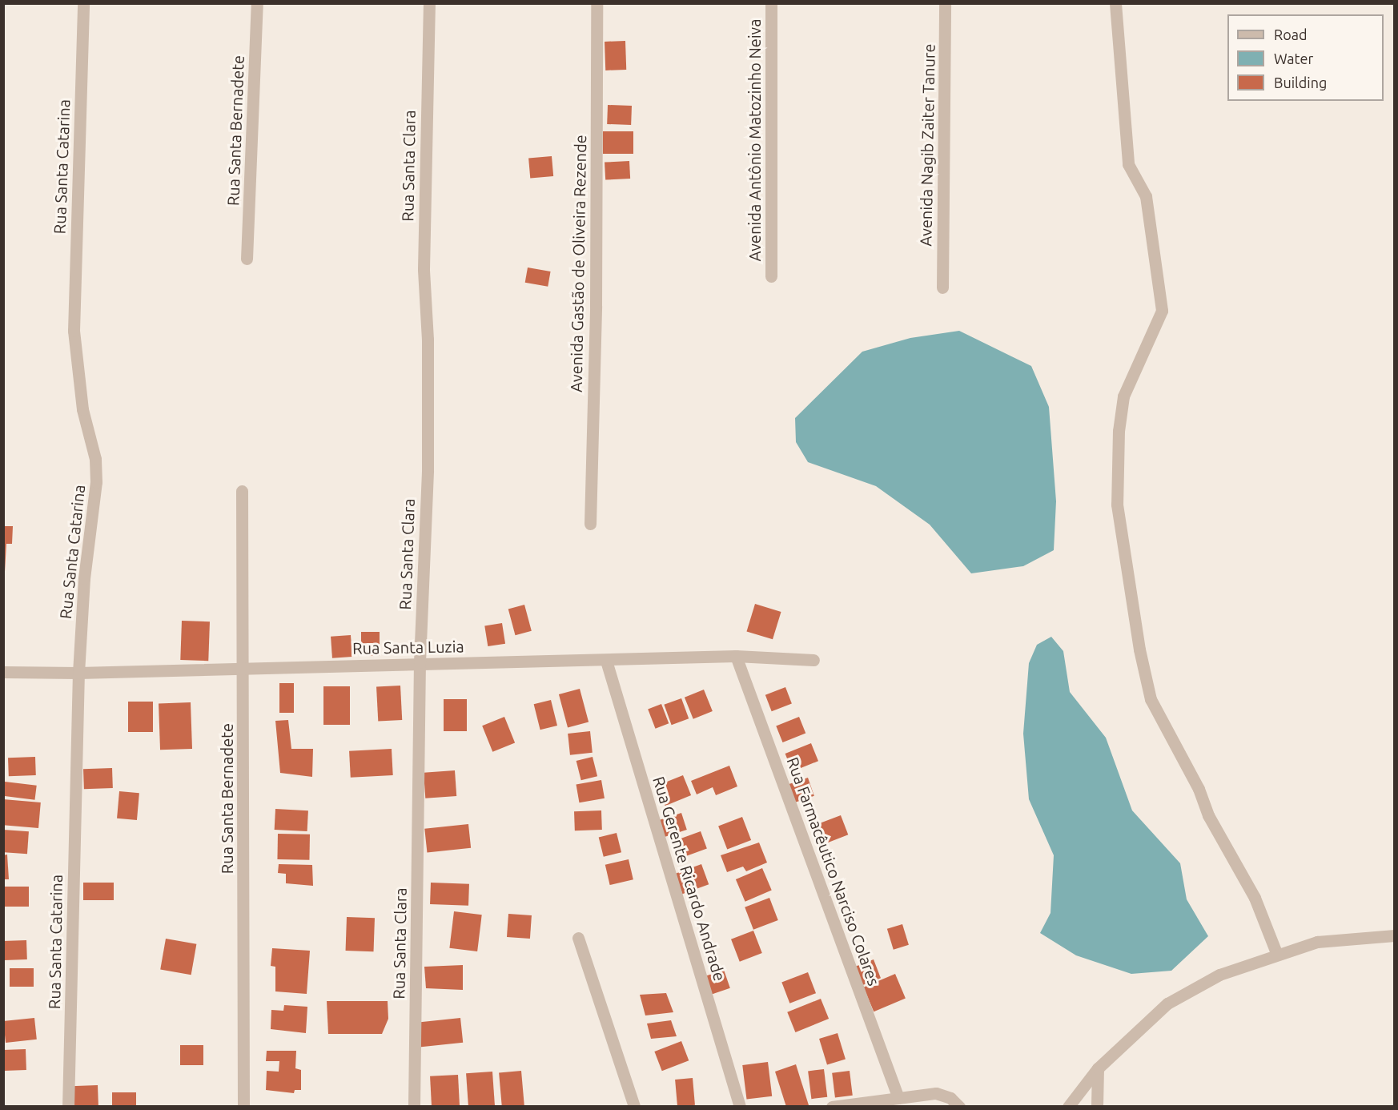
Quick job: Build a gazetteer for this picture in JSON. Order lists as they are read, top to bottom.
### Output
{
  "streets": {
    "street": [
      "Rua Santa Bernadete",
      "Avenida Antônio Matozinho Neiva",
      "Avenida Nagib Zaiter Tanure",
      "Rua Santa Clara",
      "Rua Santa Catarina",
      "Avenida Gastão de Oliveira Rezende",
      "Rua Santa Luzia",
      "Rua Farmacêutico Narciso Colares",
      "Rua Gerente Ricardo Andrade"
    ]
  },
  "crossings": [
    ["Rua Santa Bernadete", "Rua Santa Luzia"],
    ["Rua Santa Clara", "Rua Santa Luzia"],
    ["Rua Santa Catarina", "Rua Santa Luzia"],
    ["Rua Santa Luzia", "Rua Farmacêutico Narciso Colares"],
    ["Rua Santa Luzia", "Rua Gerente Ricardo Andrade"]
  ],
  "legend": ["Road", "Water", "Building"]
}
